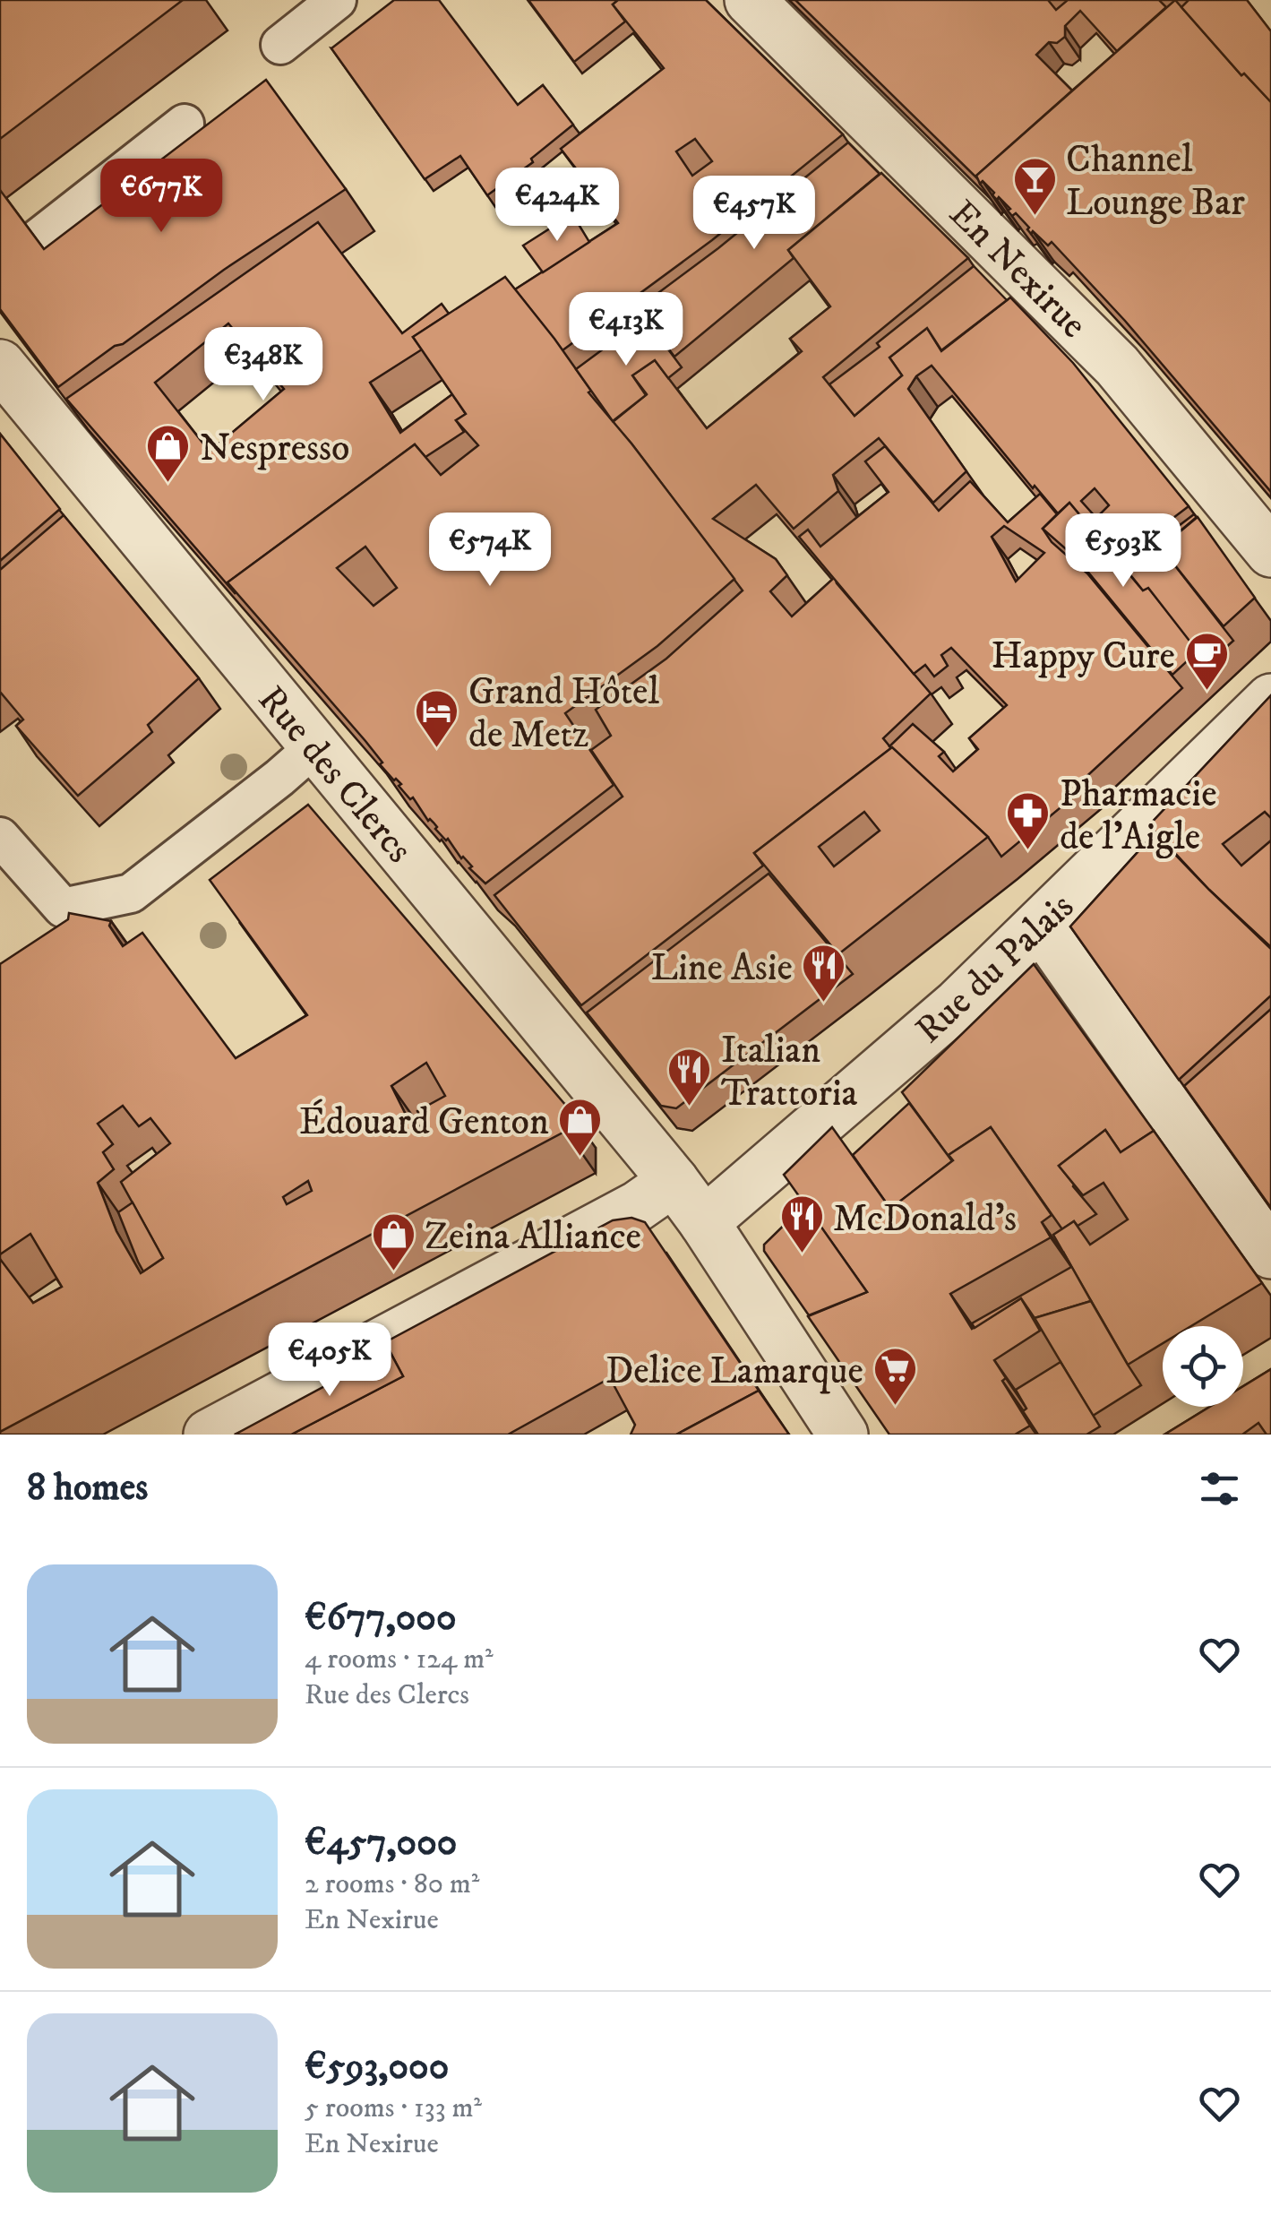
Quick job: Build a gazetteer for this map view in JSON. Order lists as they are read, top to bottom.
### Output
{
  "streets": {
    "street": ["En Nexirue", "Rue des Clercs", "Rue du Palais"]
  },
  "crossings": [
    ["Rue des Clercs", "Rue du Palais"]
  ],
  "places": {
    "bar": ["Channel Lounge Bar"],
    "shop": ["Nespresso", "Édouard Genton", "Zeina Alliance"],
    "cafe": ["Happy Cure"],
    "hotel": ["Grand Hôtel de Metz"],
    "pharmacy": ["Pharmacie de l'Aigle"],
    "restaurant": ["Line Asie", "Italian Trattoria", "McDonald's"],
    "supermarket": ["Delice Lamarque"]
  },
  "page": {
    "price": [
      "€677K",
      "€424K",
      "€457K",
      "€413K",
      "€348K",
      "€574K",
      "€593K",
      "€405K"
    ],
    "heading": "8 homes",
    "list": [
      {
        "name": "€677,000",
        "note": "4 rooms · 124 m² · Rue des Clercs"
      },
      {
        "name": "€457,000",
        "note": "2 rooms · 80 m² · En Nexirue"
      },
      {
        "name": "€593,000",
        "note": "5 rooms · 133 m² · En Nexirue"
      }
    ]
  }
}
